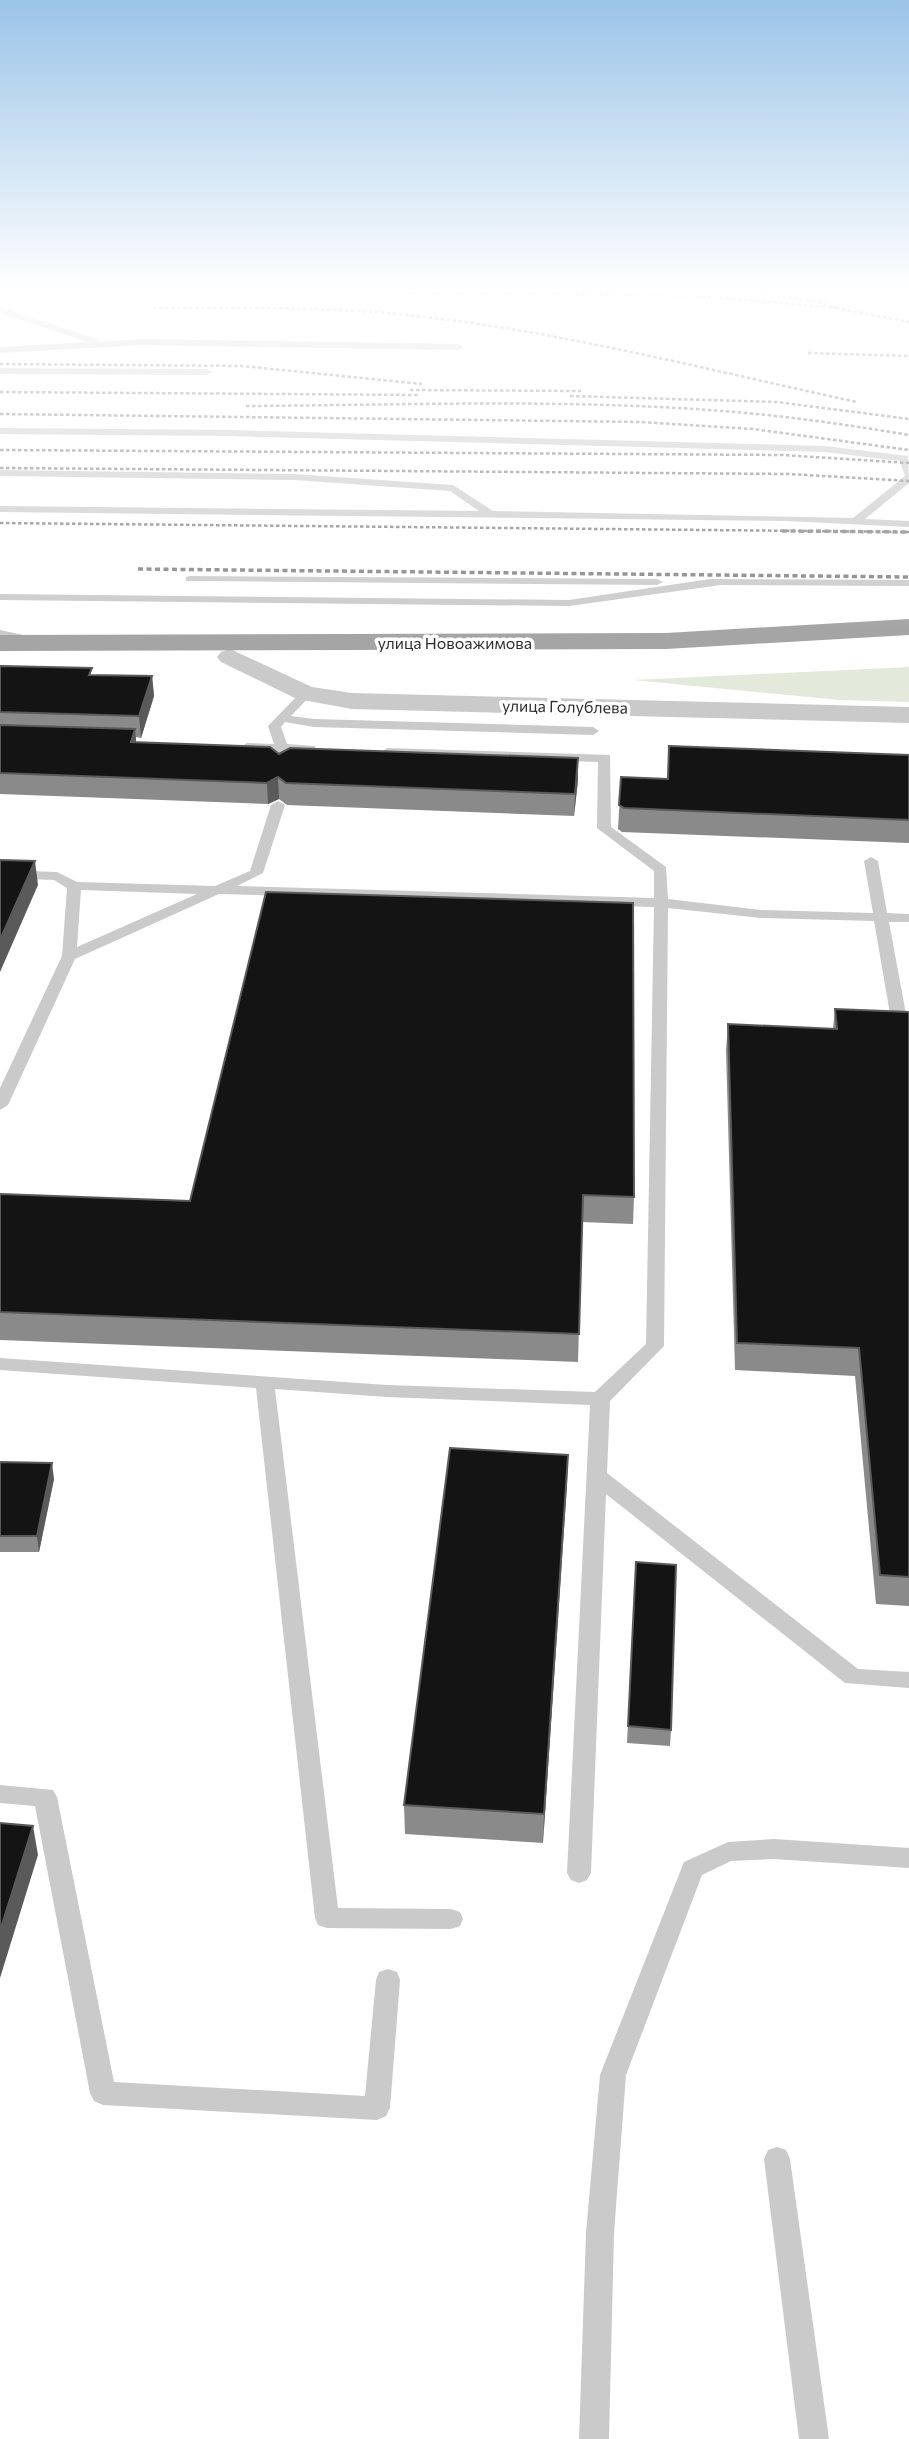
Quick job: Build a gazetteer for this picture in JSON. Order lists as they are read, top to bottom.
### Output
{
  "streets": {
    "main road": ["улица Новоажимова"],
    "street": ["улица Голублева"]
  },
  "crossings": [
    ["улица Новоажимова", "улица Голублева"]
  ]
}
